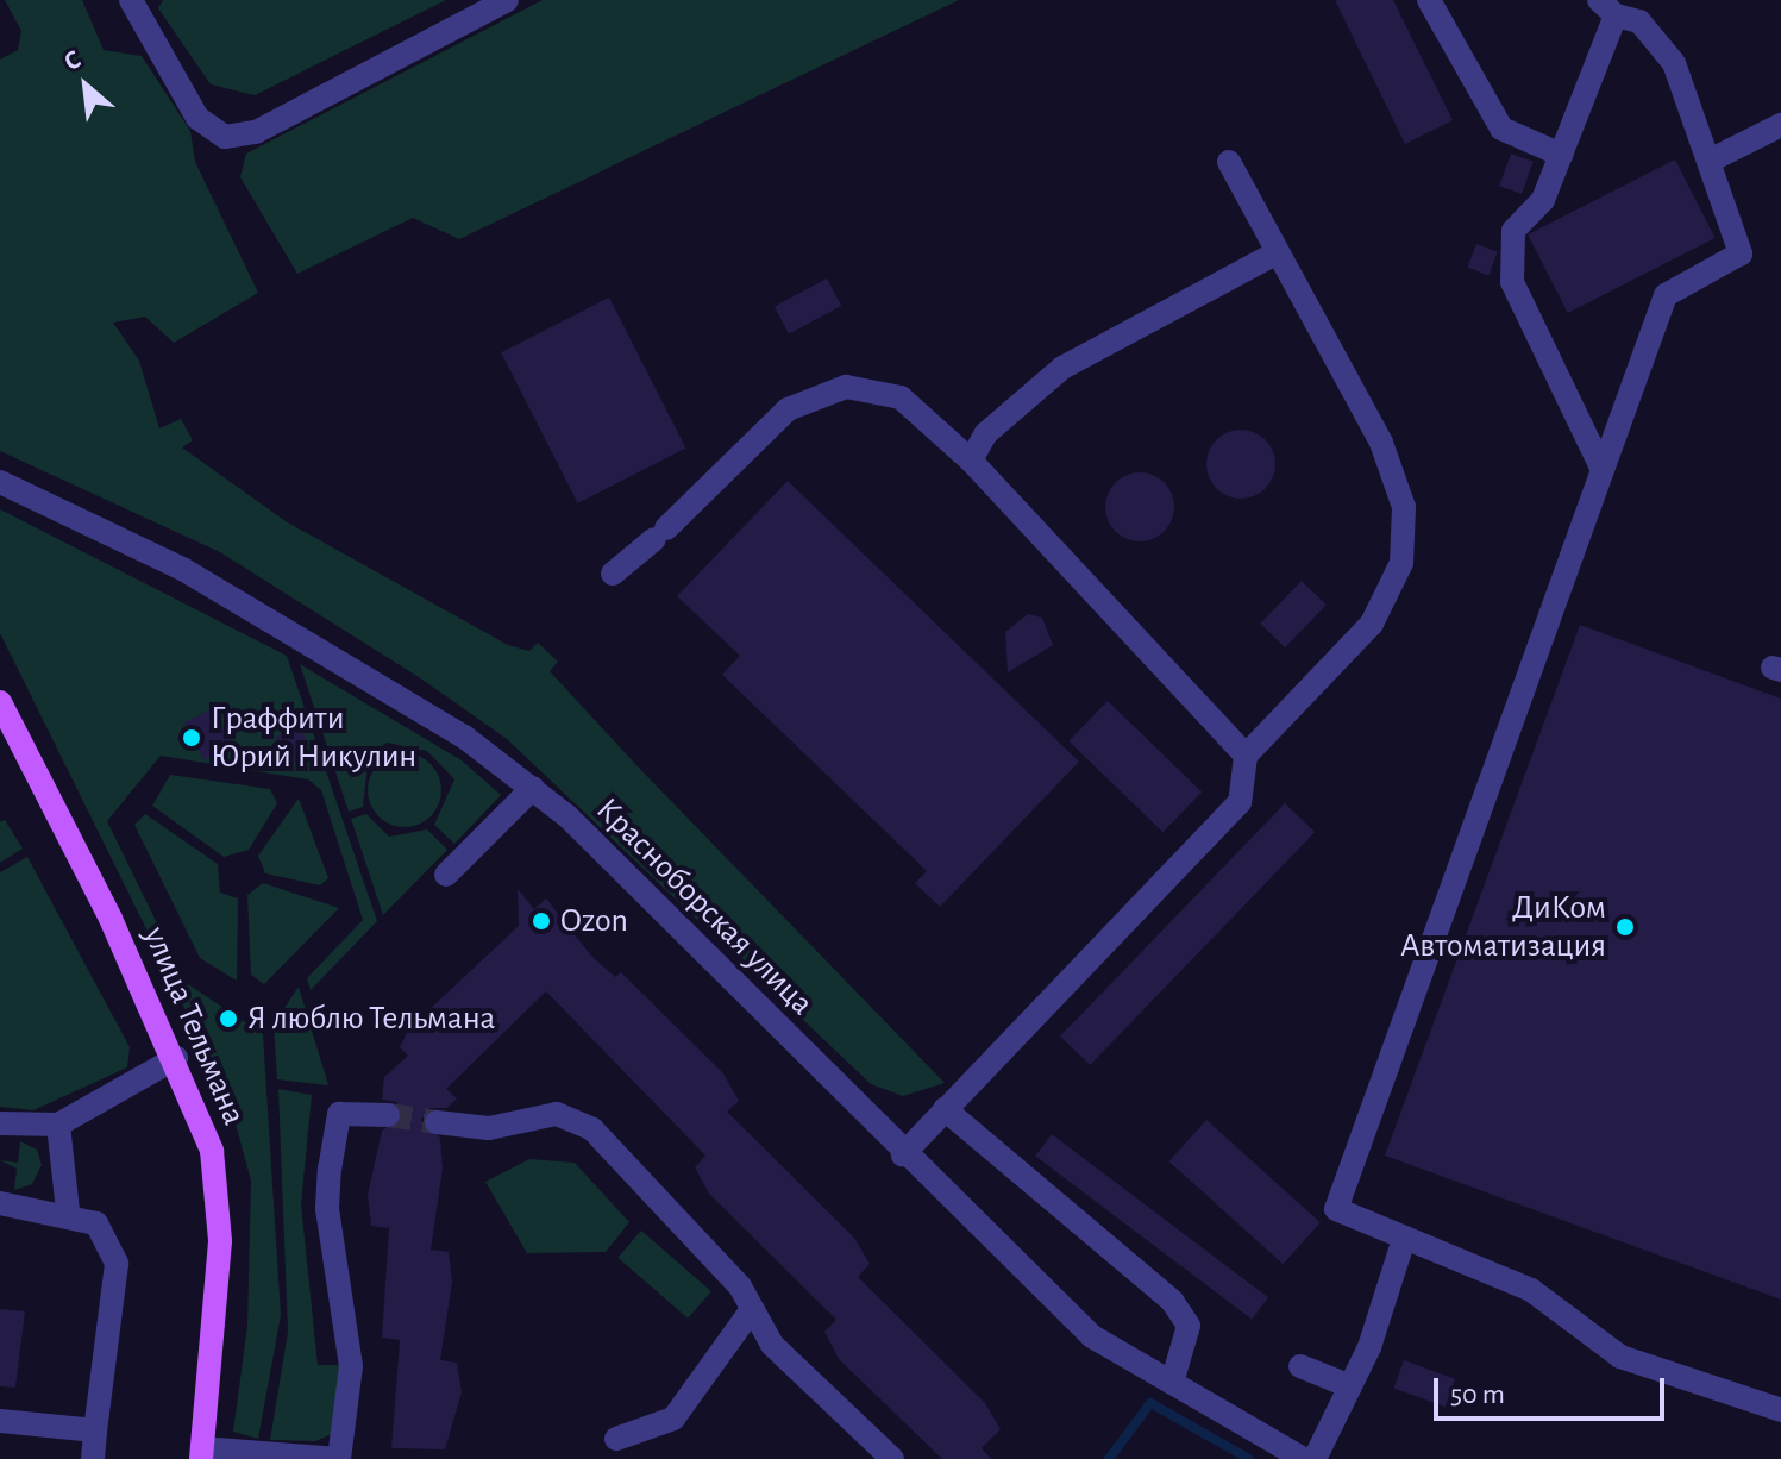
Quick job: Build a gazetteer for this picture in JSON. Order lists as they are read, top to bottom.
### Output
{
  "streets": {
    "main road": ["улица Тельмана"],
    "street": ["Красноборская улица"]
  },
  "places": [
    "Граффити Юрий Никулин",
    "Ozon",
    "ДиКом Автоматизация",
    "Я люблю Тельмана"
  ],
  "scale_bar": "50 m",
  "north": "top left"
}
